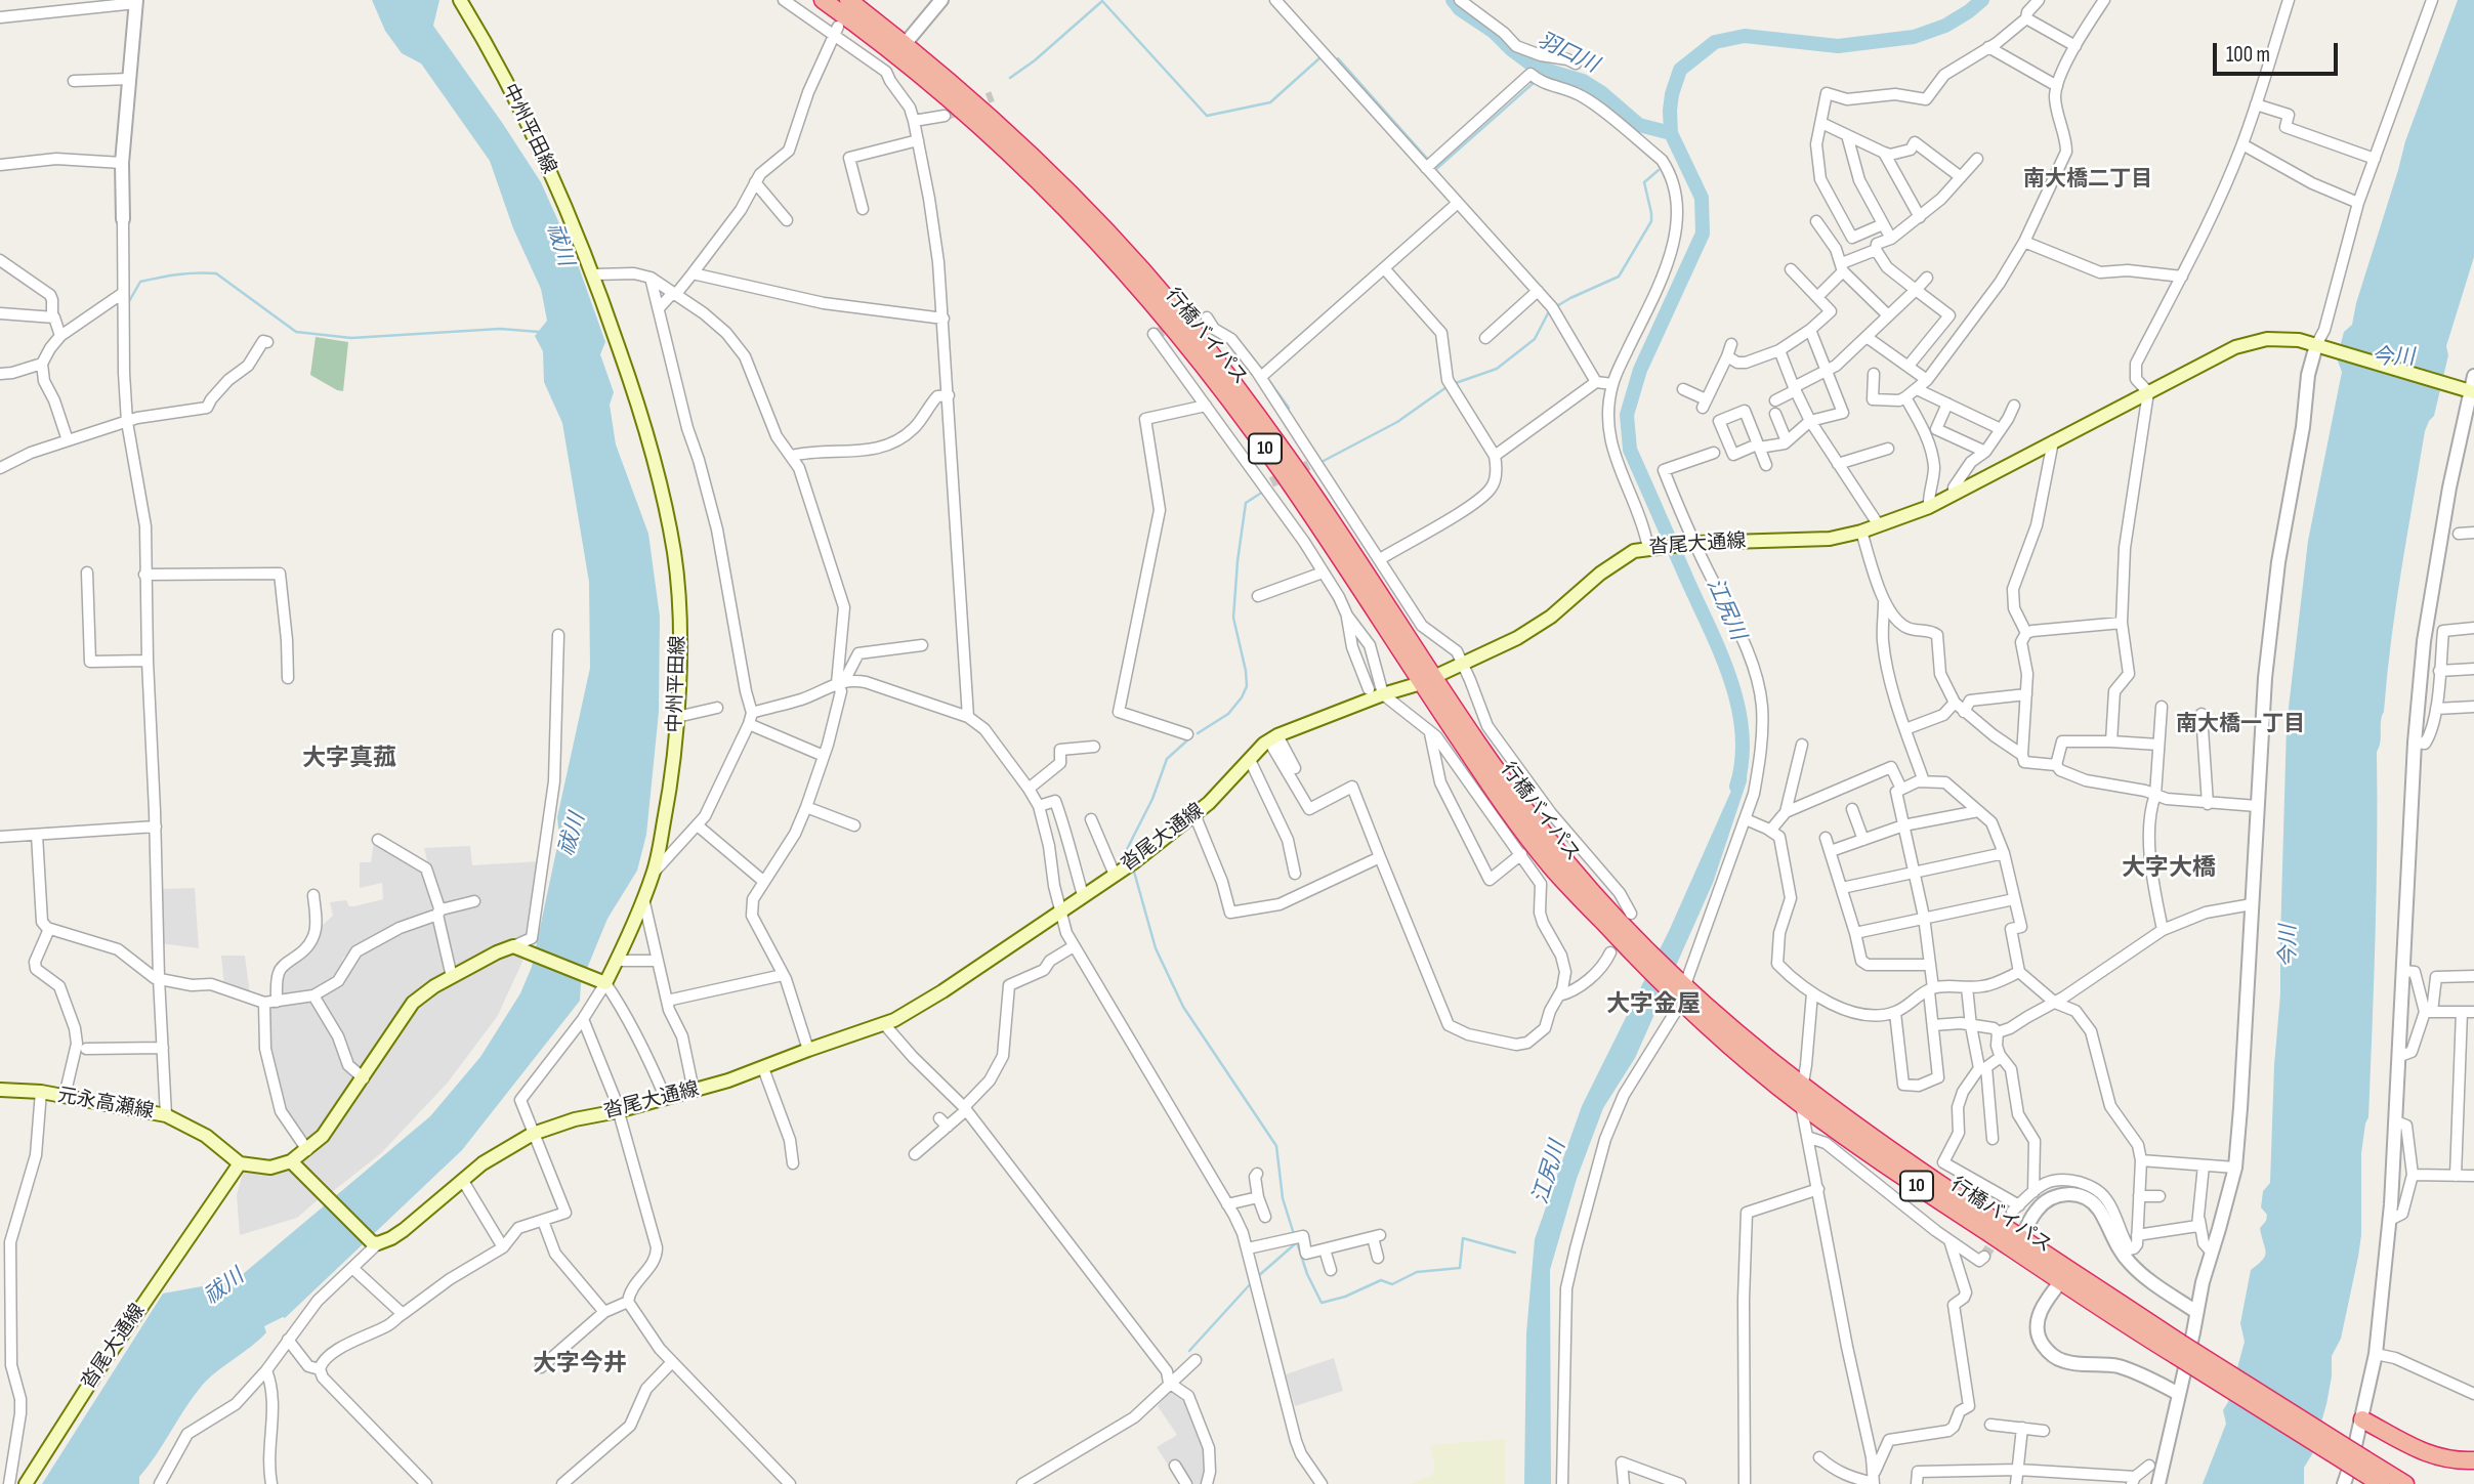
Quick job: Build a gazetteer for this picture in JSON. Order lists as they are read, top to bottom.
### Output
{
  "streets": {
    "highway": ["行橋バイパス", "10"],
    "main road": ["中州平田線", "沓尾大通線", "元永高瀬線"]
  },
  "crossings": [
    ["行橋バイパス", "沓尾大通線"],
    ["沓尾大通線", "元永高瀬線"]
  ],
  "districts": [
    "南大橋二丁目",
    "南大橋一丁目",
    "大字真菰",
    "大字大橋",
    "大字金屋",
    "大字今井"
  ],
  "water": [
    "羽口川",
    "祓川",
    "今川",
    "江尻川"
  ],
  "scale_bar": "100 m"
}
